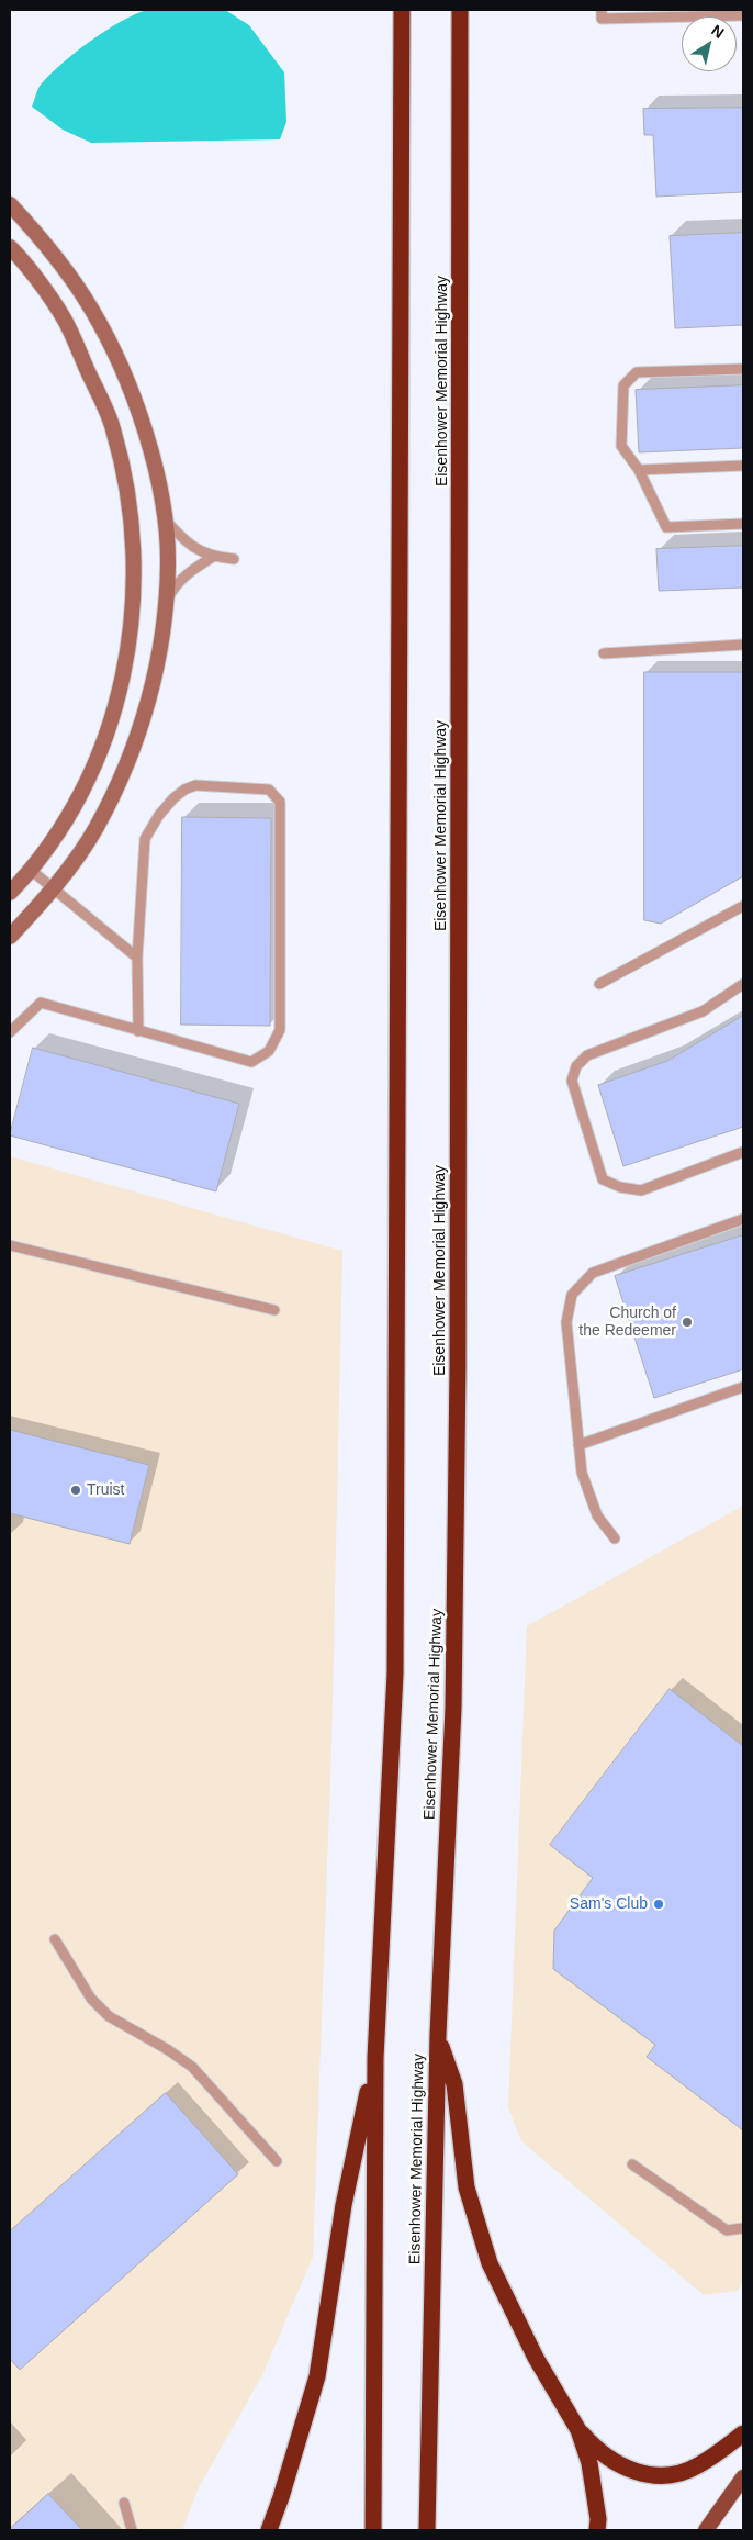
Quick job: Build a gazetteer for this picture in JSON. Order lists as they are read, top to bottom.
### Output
{
  "streets": {
    "highway": ["Eisenhower Memorial Highway"]
  },
  "places": ["Church of the Redeemer", "Truist", "Sam's Club"],
  "north": "top right"
}
